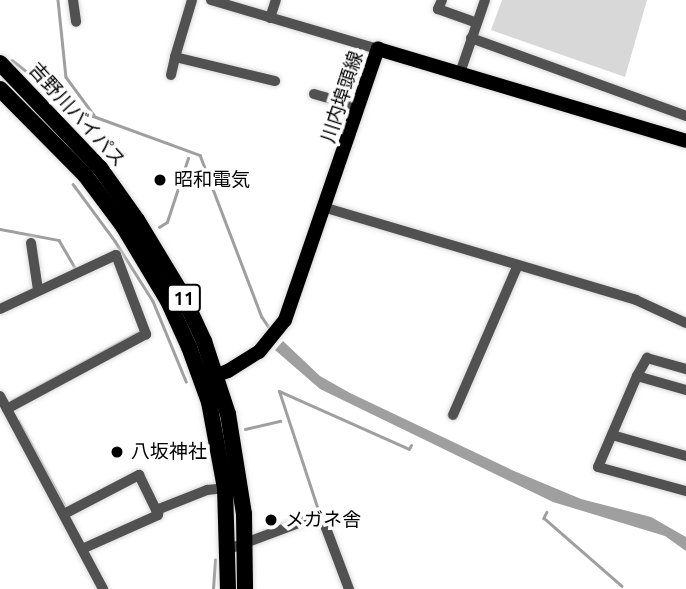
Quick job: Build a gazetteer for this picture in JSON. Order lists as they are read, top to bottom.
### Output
{
  "streets": {
    "highway": ["吉野川バイパス", "11"],
    "main road": ["川内埠頭線"]
  },
  "crossings": [
    ["川内埠頭線", "吉野川バイパス"]
  ],
  "places": ["昭和電気", "八坂神社", "メガネ舎"]
}
